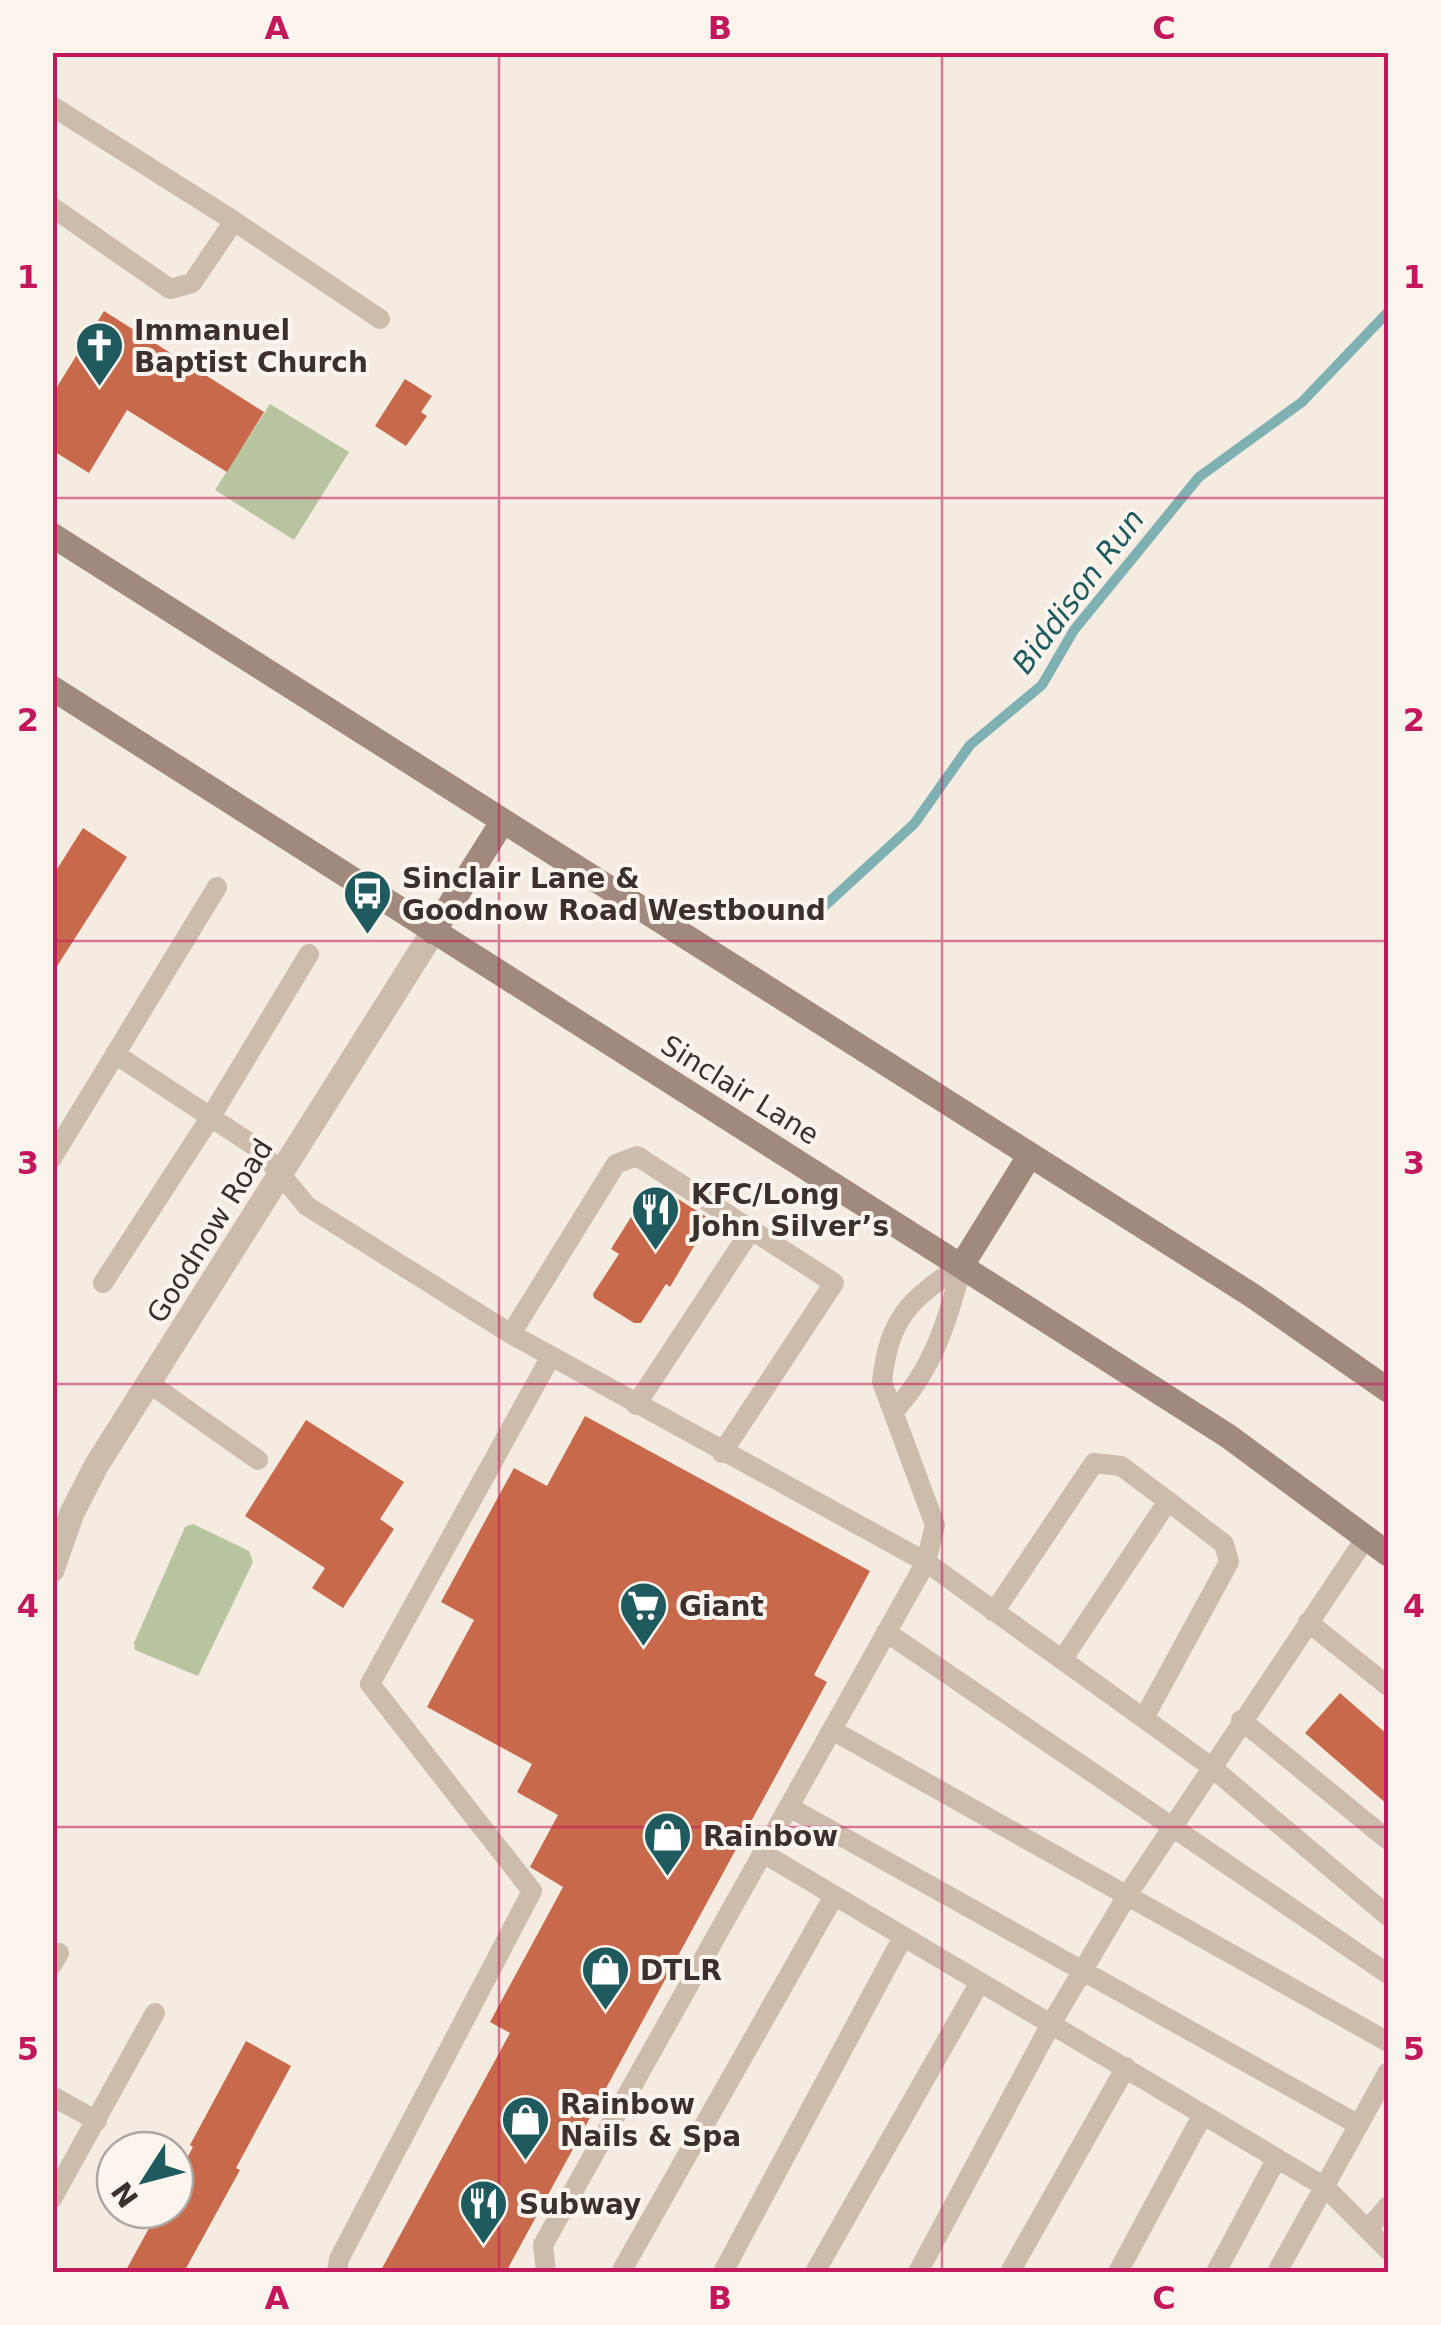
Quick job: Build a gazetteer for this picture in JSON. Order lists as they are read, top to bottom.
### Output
{
  "streets": {
    "street": ["Sinclair Lane", "Goodnow Road"]
  },
  "crossings": [
    ["Sinclair Lane", "Goodnow Road"]
  ],
  "water": ["Biddison Run"],
  "places": {
    "church": ["Immanuel Baptist Church"],
    "bus stop": ["Sinclair Lane & Goodnow Road Westbound"],
    "restaurant": ["KFC/Long John Silver’s", "Subway"],
    "supermarket": ["Giant"],
    "shop": ["Rainbow", "DTLR", "Rainbow Nails & Spa"]
  },
  "north": "bottom left",
  "grid": {
    "columns": ["A", "B", "C"],
    "rows": [
      "1",
      "2",
      "3",
      "4",
      "5"
    ]
  }
}
